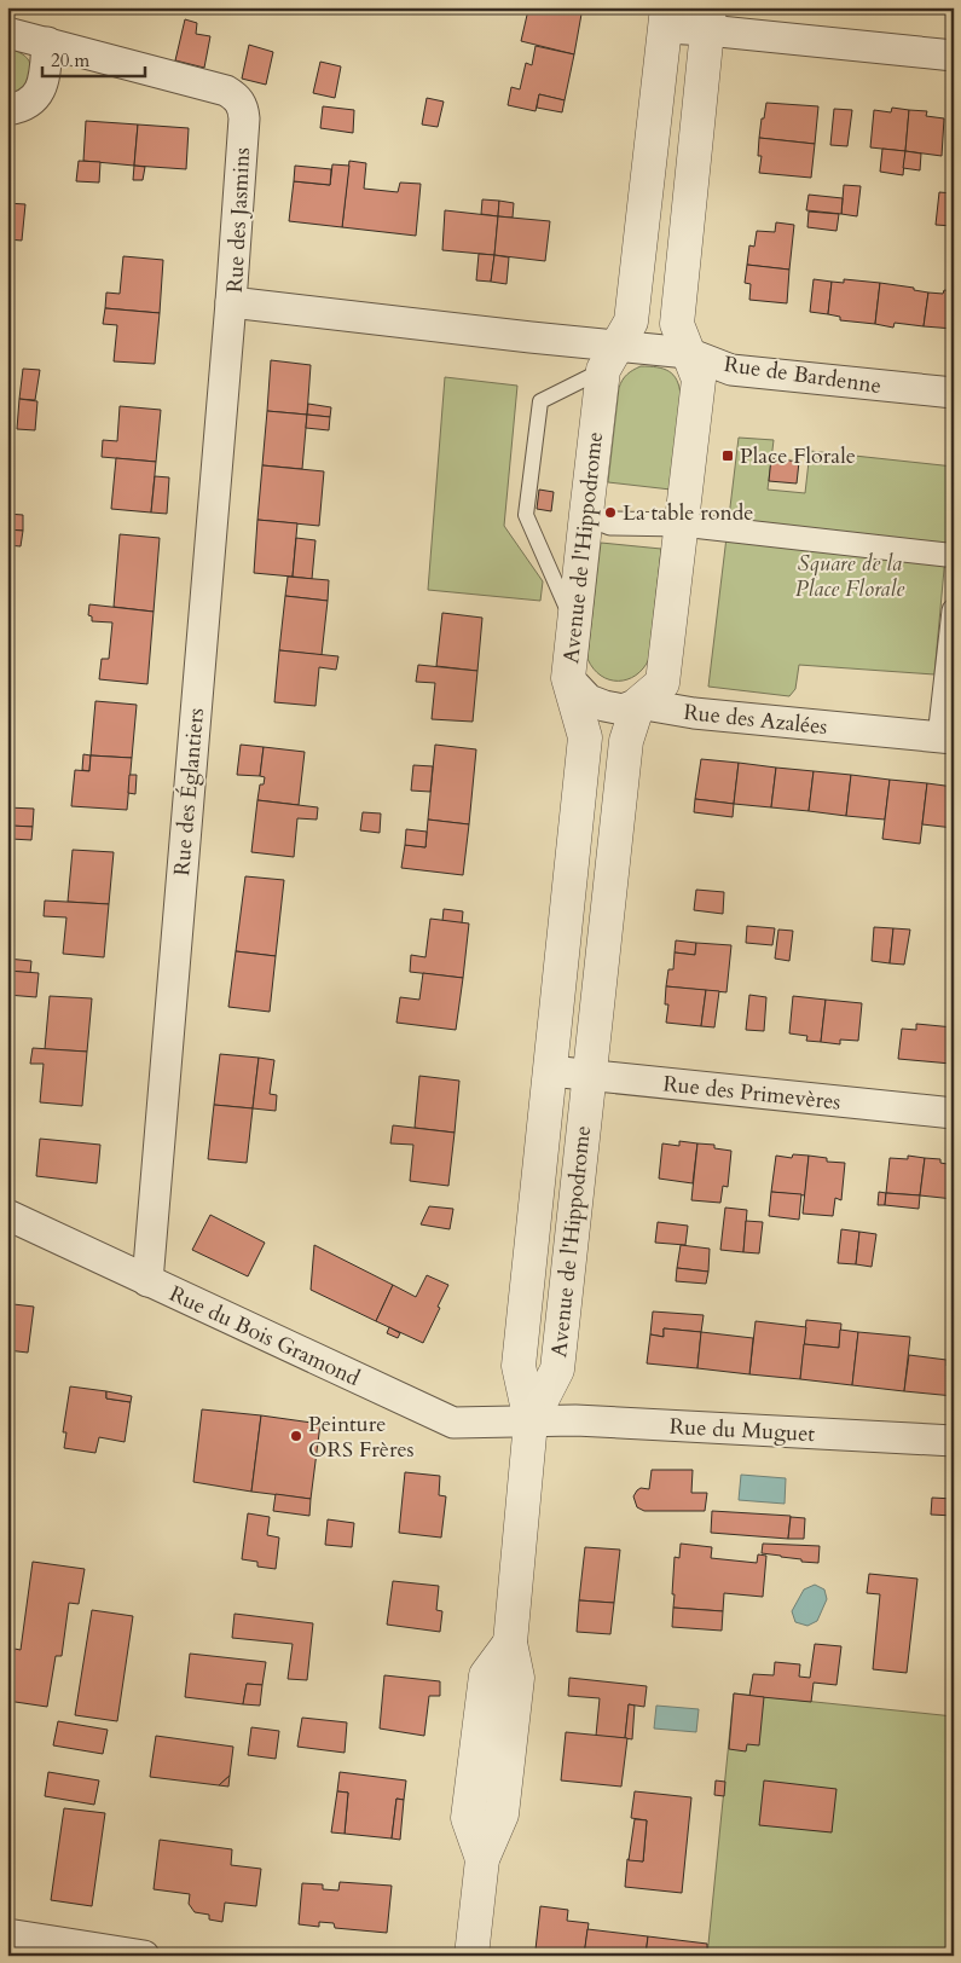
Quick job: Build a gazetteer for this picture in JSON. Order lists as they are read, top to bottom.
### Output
{
  "streets": {
    "street": [
      "Rue des Jasmins",
      "Rue de Bardenne",
      "Avenue de l'Hippodrome",
      "Rue des Azalées",
      "Rue des Églantiers",
      "Rue des Primevères",
      "Rue du Bois Gramond",
      "Rue du Muguet"
    ]
  },
  "crossings": [
    ["Rue des Jasmins", "Rue de Bardenne"],
    ["Rue des Jasmins", "Avenue de l'Hippodrome"],
    ["Rue des Jasmins", "Rue des Églantiers"],
    ["Rue de Bardenne", "Avenue de l'Hippodrome"],
    ["Avenue de l'Hippodrome", "Rue des Azalées"],
    ["Avenue de l'Hippodrome", "Rue des Primevères"],
    ["Avenue de l'Hippodrome", "Rue du Bois Gramond"],
    ["Avenue de l'Hippodrome", "Rue du Muguet"],
    ["Rue des Églantiers", "Rue du Bois Gramond"],
    ["Rue du Bois Gramond", "Rue du Muguet"]
  ],
  "parks": ["Square de la Place Florale"],
  "places": {
    "transit": ["Place Florale"],
    "other": ["La table ronde", "Peinture ORS Frères"]
  },
  "scale_bar": "20 m"
}
